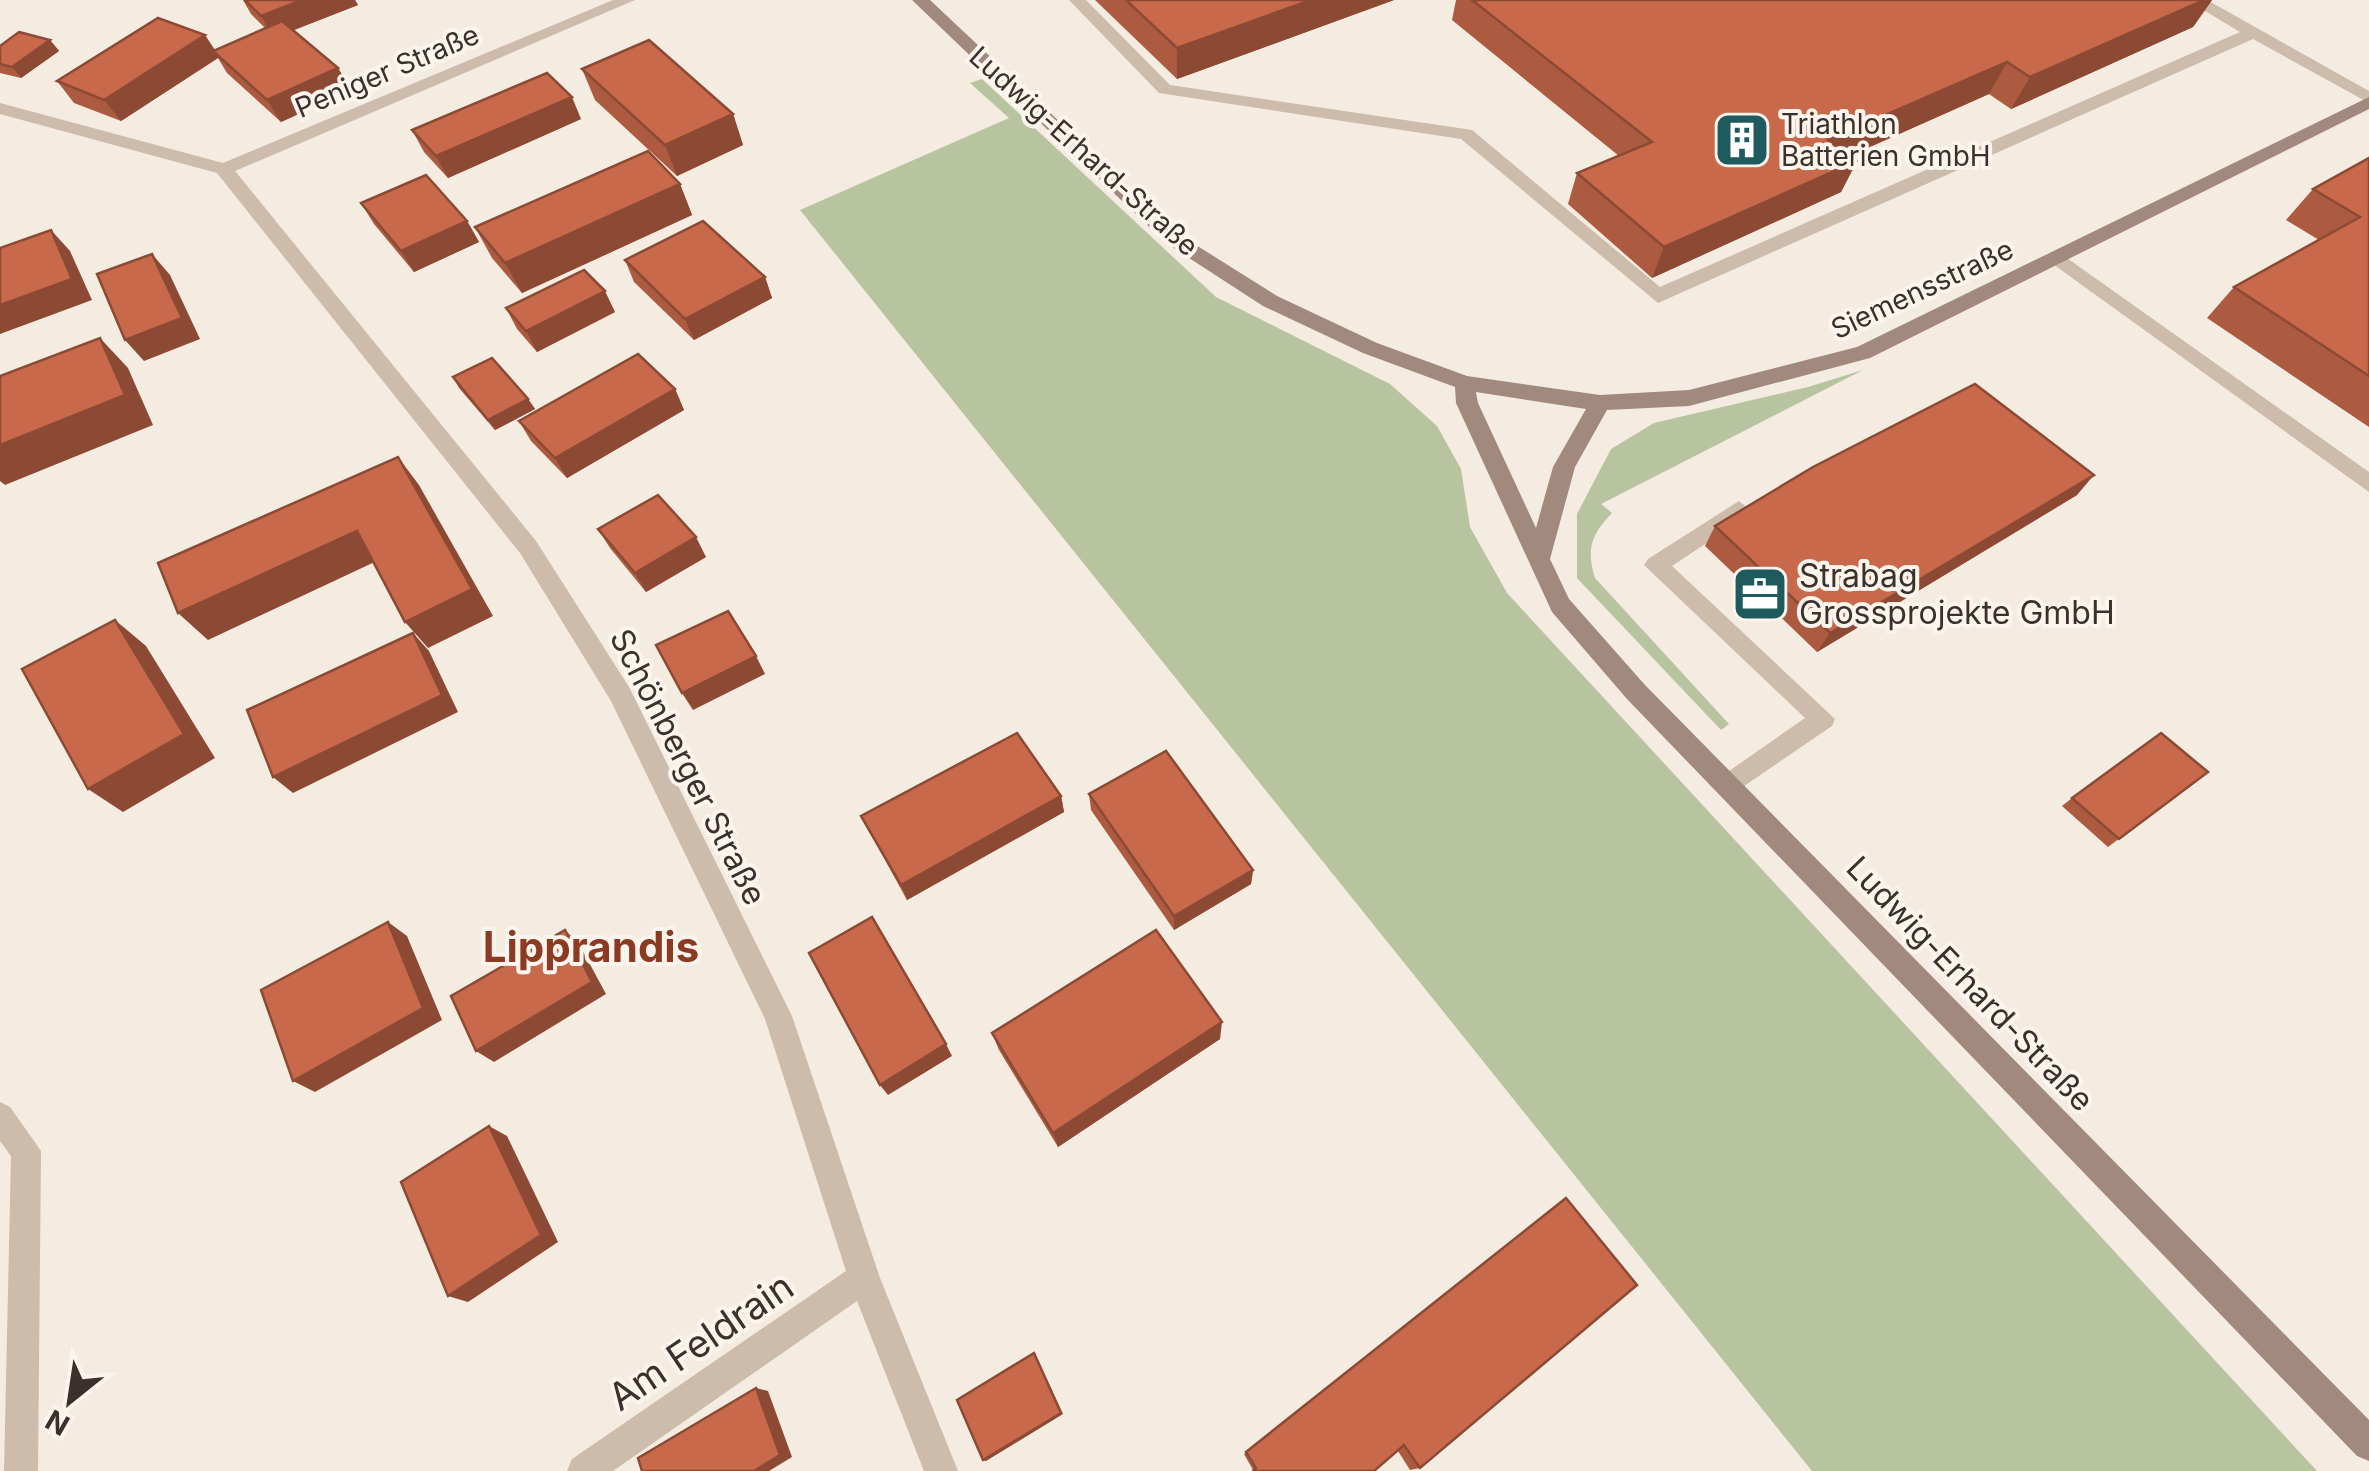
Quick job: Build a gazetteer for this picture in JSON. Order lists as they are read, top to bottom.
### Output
{
  "streets": {
    "street": [
      "Peniger Straße",
      "Ludwig-Erhard-Straße",
      "Siemensstraße",
      "Schönberger Straße",
      "Am Feldrain"
    ]
  },
  "crossings": [
    ["Peniger Straße", "Schönberger Straße"],
    ["Ludwig-Erhard-Straße", "Siemensstraße"],
    ["Schönberger Straße", "Am Feldrain"]
  ],
  "districts": ["Lipprandis"],
  "places": {
    "building": ["Triathlon Batterien GmbH"],
    "office": ["Strabag Grossprojekte GmbH"]
  },
  "north": "bottom left"
}
